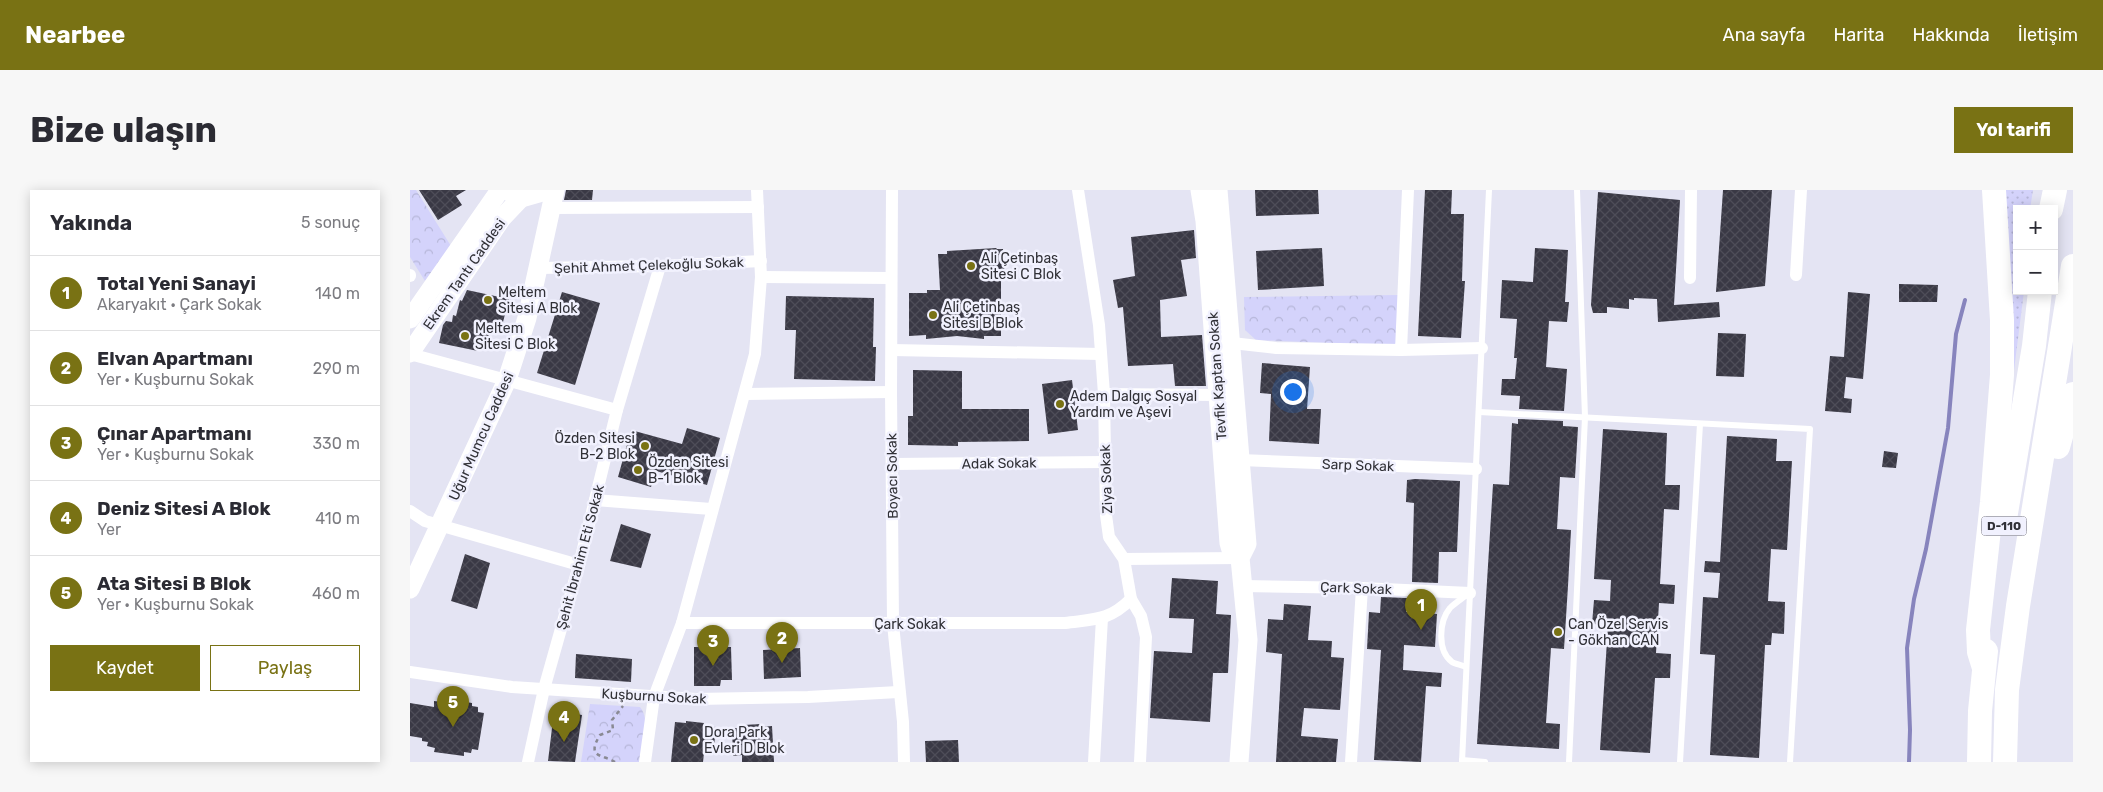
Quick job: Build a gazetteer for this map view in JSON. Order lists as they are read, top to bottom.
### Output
{
  "streets": {
    "highway": ["D-110"],
    "street": [
      "Şehit Ahmet Çelekoğlu Sokak",
      "Ekrem Tantı Caddesi",
      "Tevfik Kaptan Sokak",
      "Uğur Mumcu Caddesi",
      "Adak Sokak",
      "Sarp Sokak",
      "Boyacı Sokak",
      "Ziya Sokak",
      "Şehit İbrahim Eti Sokak",
      "Çark Sokak",
      "Kuşburnu Sokak"
    ]
  },
  "crossings": [
    ["Şehit Ahmet Çelekoğlu Sokak", "Uğur Mumcu Caddesi"],
    ["Şehit Ahmet Çelekoğlu Sokak", "Boyacı Sokak"],
    ["Şehit Ahmet Çelekoğlu Sokak", "Şehit İbrahim Eti Sokak"],
    ["Tevfik Kaptan Sokak", "Sarp Sokak"],
    ["Tevfik Kaptan Sokak", "Çark Sokak"],
    ["Adak Sokak", "Boyacı Sokak"],
    ["Adak Sokak", "Ziya Sokak"],
    ["Boyacı Sokak", "Çark Sokak"],
    ["Boyacı Sokak", "Kuşburnu Sokak"],
    ["Ziya Sokak", "Çark Sokak"],
    ["Şehit İbrahim Eti Sokak", "Kuşburnu Sokak"]
  ],
  "places": [
    "Ali Çetinbaş Sitesi C Blok",
    "Meltem Sitesi A Blok",
    "Ali Çetinbaş Sitesi B Blok",
    "Meltem Sitesi C Blok",
    "Adem Dalgıç Sosyal Yardım ve Aşevi",
    "Özden Sitesi B-2 Blok",
    "Özden Sitesi B-1 Blok",
    "Can Özel Servis - Gökhan CAN",
    "Dora Park Evleri D Blok"
  ],
  "page": {
    "header": "Nearbee",
    "nav": [
      "Ana sayfa",
      "Harita",
      "Hakkında",
      "İletişim"
    ],
    "buttons": [
      "Yol tarifi",
      ["Kaydet", "Paylaş"]
    ],
    "title": "Bize ulaşın",
    "heading": ["Yakında", "5 sonuç"],
    "map_buttons": ["+", "−"],
    "list": [
      {
        "mark": "1",
        "name": "Total Yeni Sanayi",
        "note": "Akaryakıt · Çark Sokak",
        "value": "140 m"
      },
      {
        "mark": "2",
        "name": "Elvan Apartmanı",
        "note": "Yer · Kuşburnu Sokak",
        "value": "290 m"
      },
      {
        "mark": "3",
        "name": "Çınar Apartmanı",
        "note": "Yer · Kuşburnu Sokak",
        "value": "330 m"
      },
      {
        "mark": "4",
        "name": "Deniz Sitesi A Blok",
        "note": "Yer",
        "value": "410 m"
      },
      {
        "mark": "5",
        "name": "Ata Sitesi B Blok",
        "note": "Yer · Kuşburnu Sokak",
        "value": "460 m"
      }
    ],
    "pins": [
      "1",
      "2",
      "3",
      "5",
      "4"
    ]
  }
}
